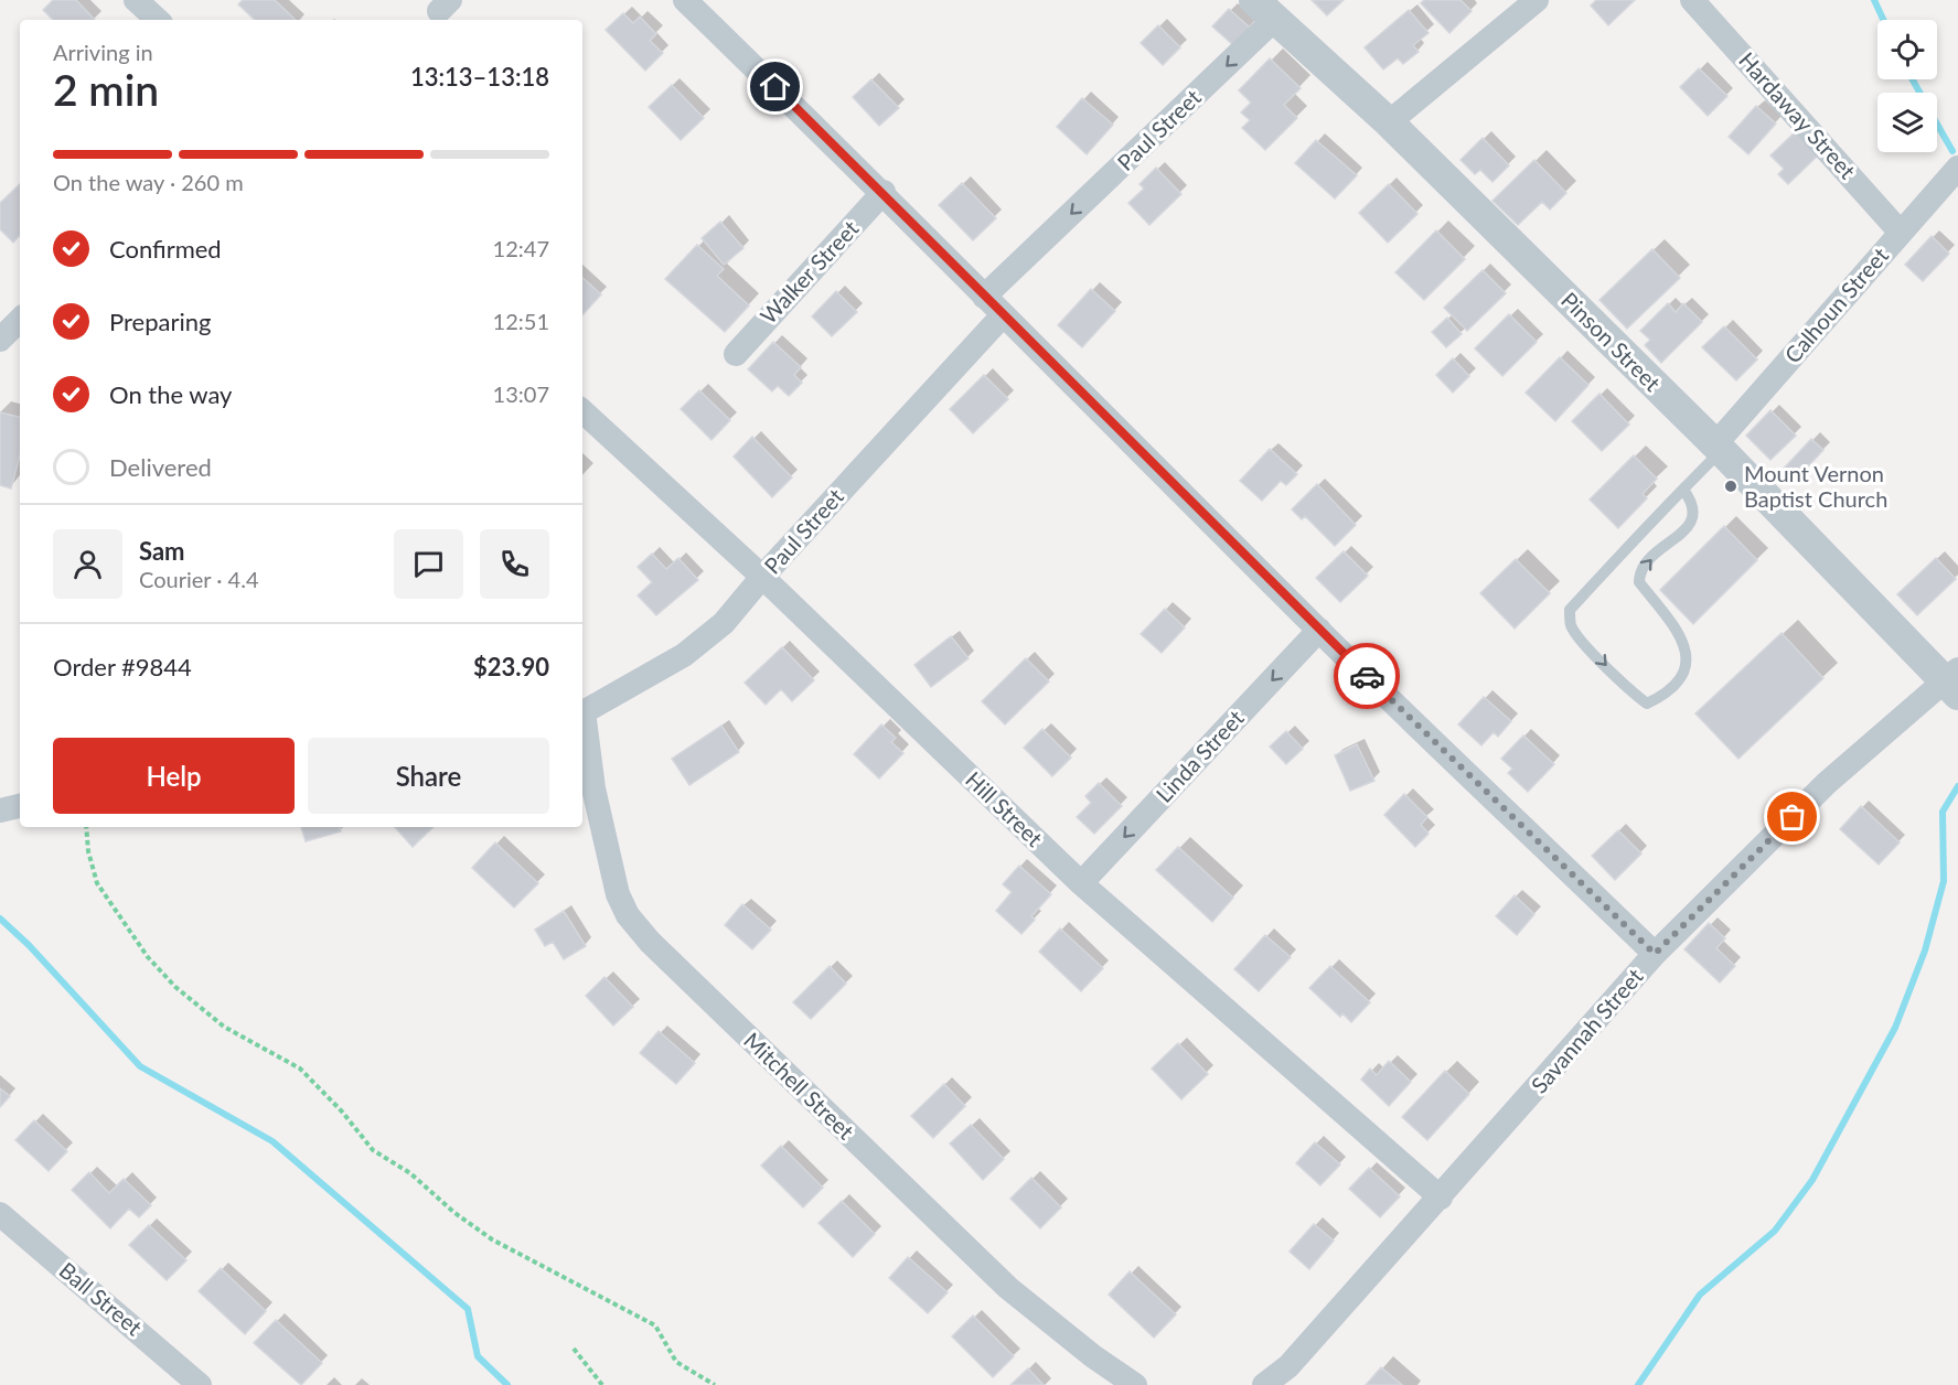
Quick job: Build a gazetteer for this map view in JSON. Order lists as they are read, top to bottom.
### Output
{
  "streets": {
    "street": [
      "Hardaway Street",
      "Paul Street",
      "Walker Street",
      "Calhoun Street",
      "Pinson Street",
      "Linda Street",
      "Hill Street",
      "Savannah Street",
      "Mitchell Street",
      "Ball Street"
    ]
  },
  "crossings": [
    ["Hardaway Street", "Calhoun Street"],
    ["Paul Street", "Pinson Street"],
    ["Paul Street", "Hill Street"],
    ["Calhoun Street", "Pinson Street"],
    ["Pinson Street", "Savannah Street"],
    ["Linda Street", "Hill Street"],
    ["Hill Street", "Savannah Street"]
  ],
  "one_way": ["Paul Street", "Linda Street"],
  "places": ["Mount Vernon Baptist Church"],
  "page": {
    "heading": ["2 min", "Arriving in", "13:13–13:18"],
    "panel": [
      "Sam",
      "Courier · 4.4",
      "Order #9844",
      "$23.90"
    ],
    "bar": "On the way · 260 m",
    "list": [
      ["Confirmed", "12:47"],
      ["Preparing", "12:51"],
      ["On the way", "13:07"],
      "Delivered"
    ],
    "buttons": ["Help", "Share"]
  }
}
